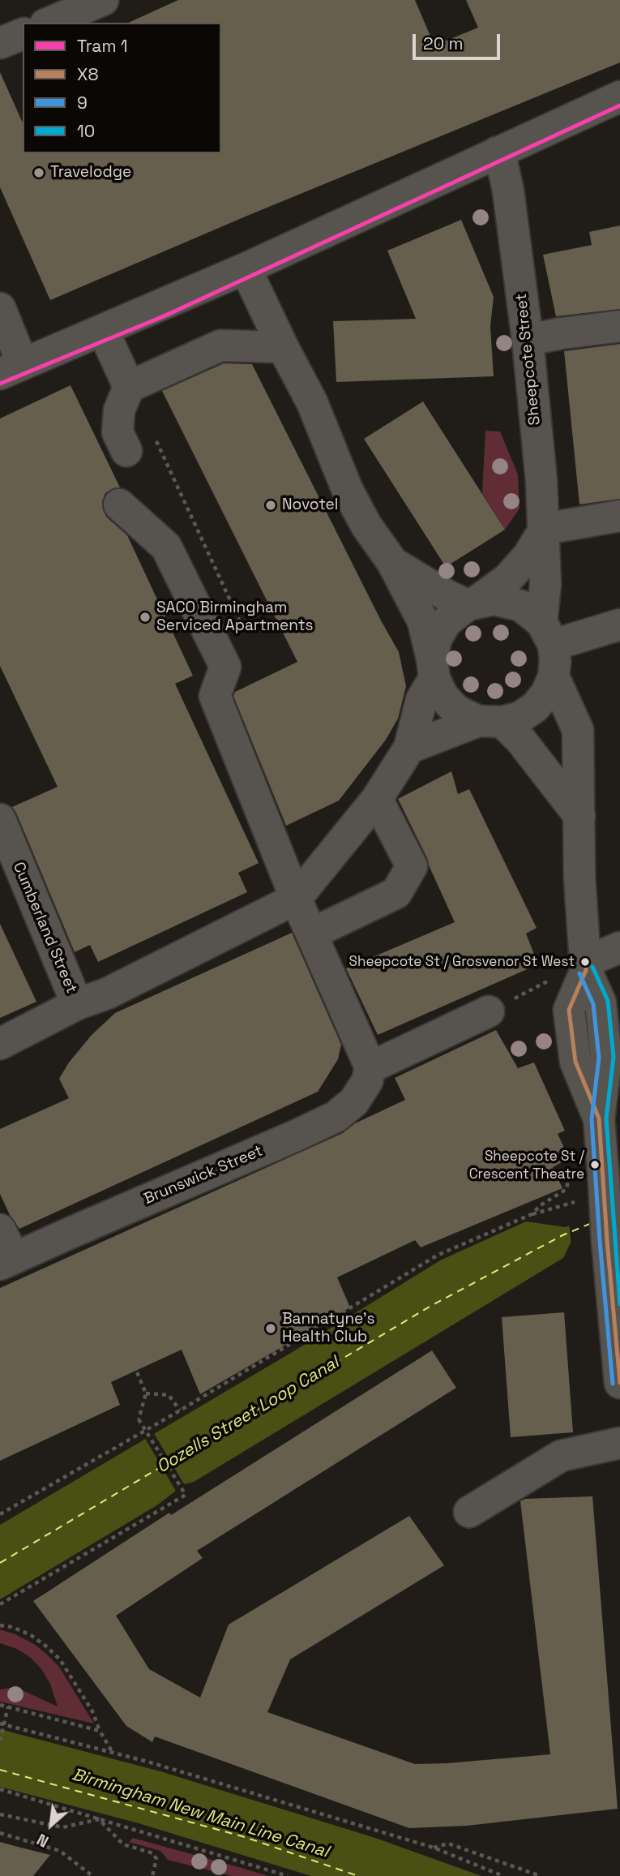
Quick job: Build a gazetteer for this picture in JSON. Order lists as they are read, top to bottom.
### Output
{
  "streets": {
    "street": ["Sheepcote Street", "Cumberland Street", "Brunswick Street"]
  },
  "water": ["Oozells Street Loop Canal", "Birmingham New Main Line Canal"],
  "places": [
    "Travelodge",
    "Novotel",
    "SACO Birmingham Serviced Apartments",
    "Sheepcote St / Grosvenor St West",
    "Sheepcote St / Crescent Theatre",
    "Bannatyne's Health Club"
  ],
  "lines": [
    "tram line 1",
    "transit line X8",
    "transit line 10",
    "transit line 9"
  ],
  "legend": [
    "Tram 1",
    "X8",
    "9",
    "10"
  ],
  "scale_bar": "20 m",
  "north": "bottom left"
}
